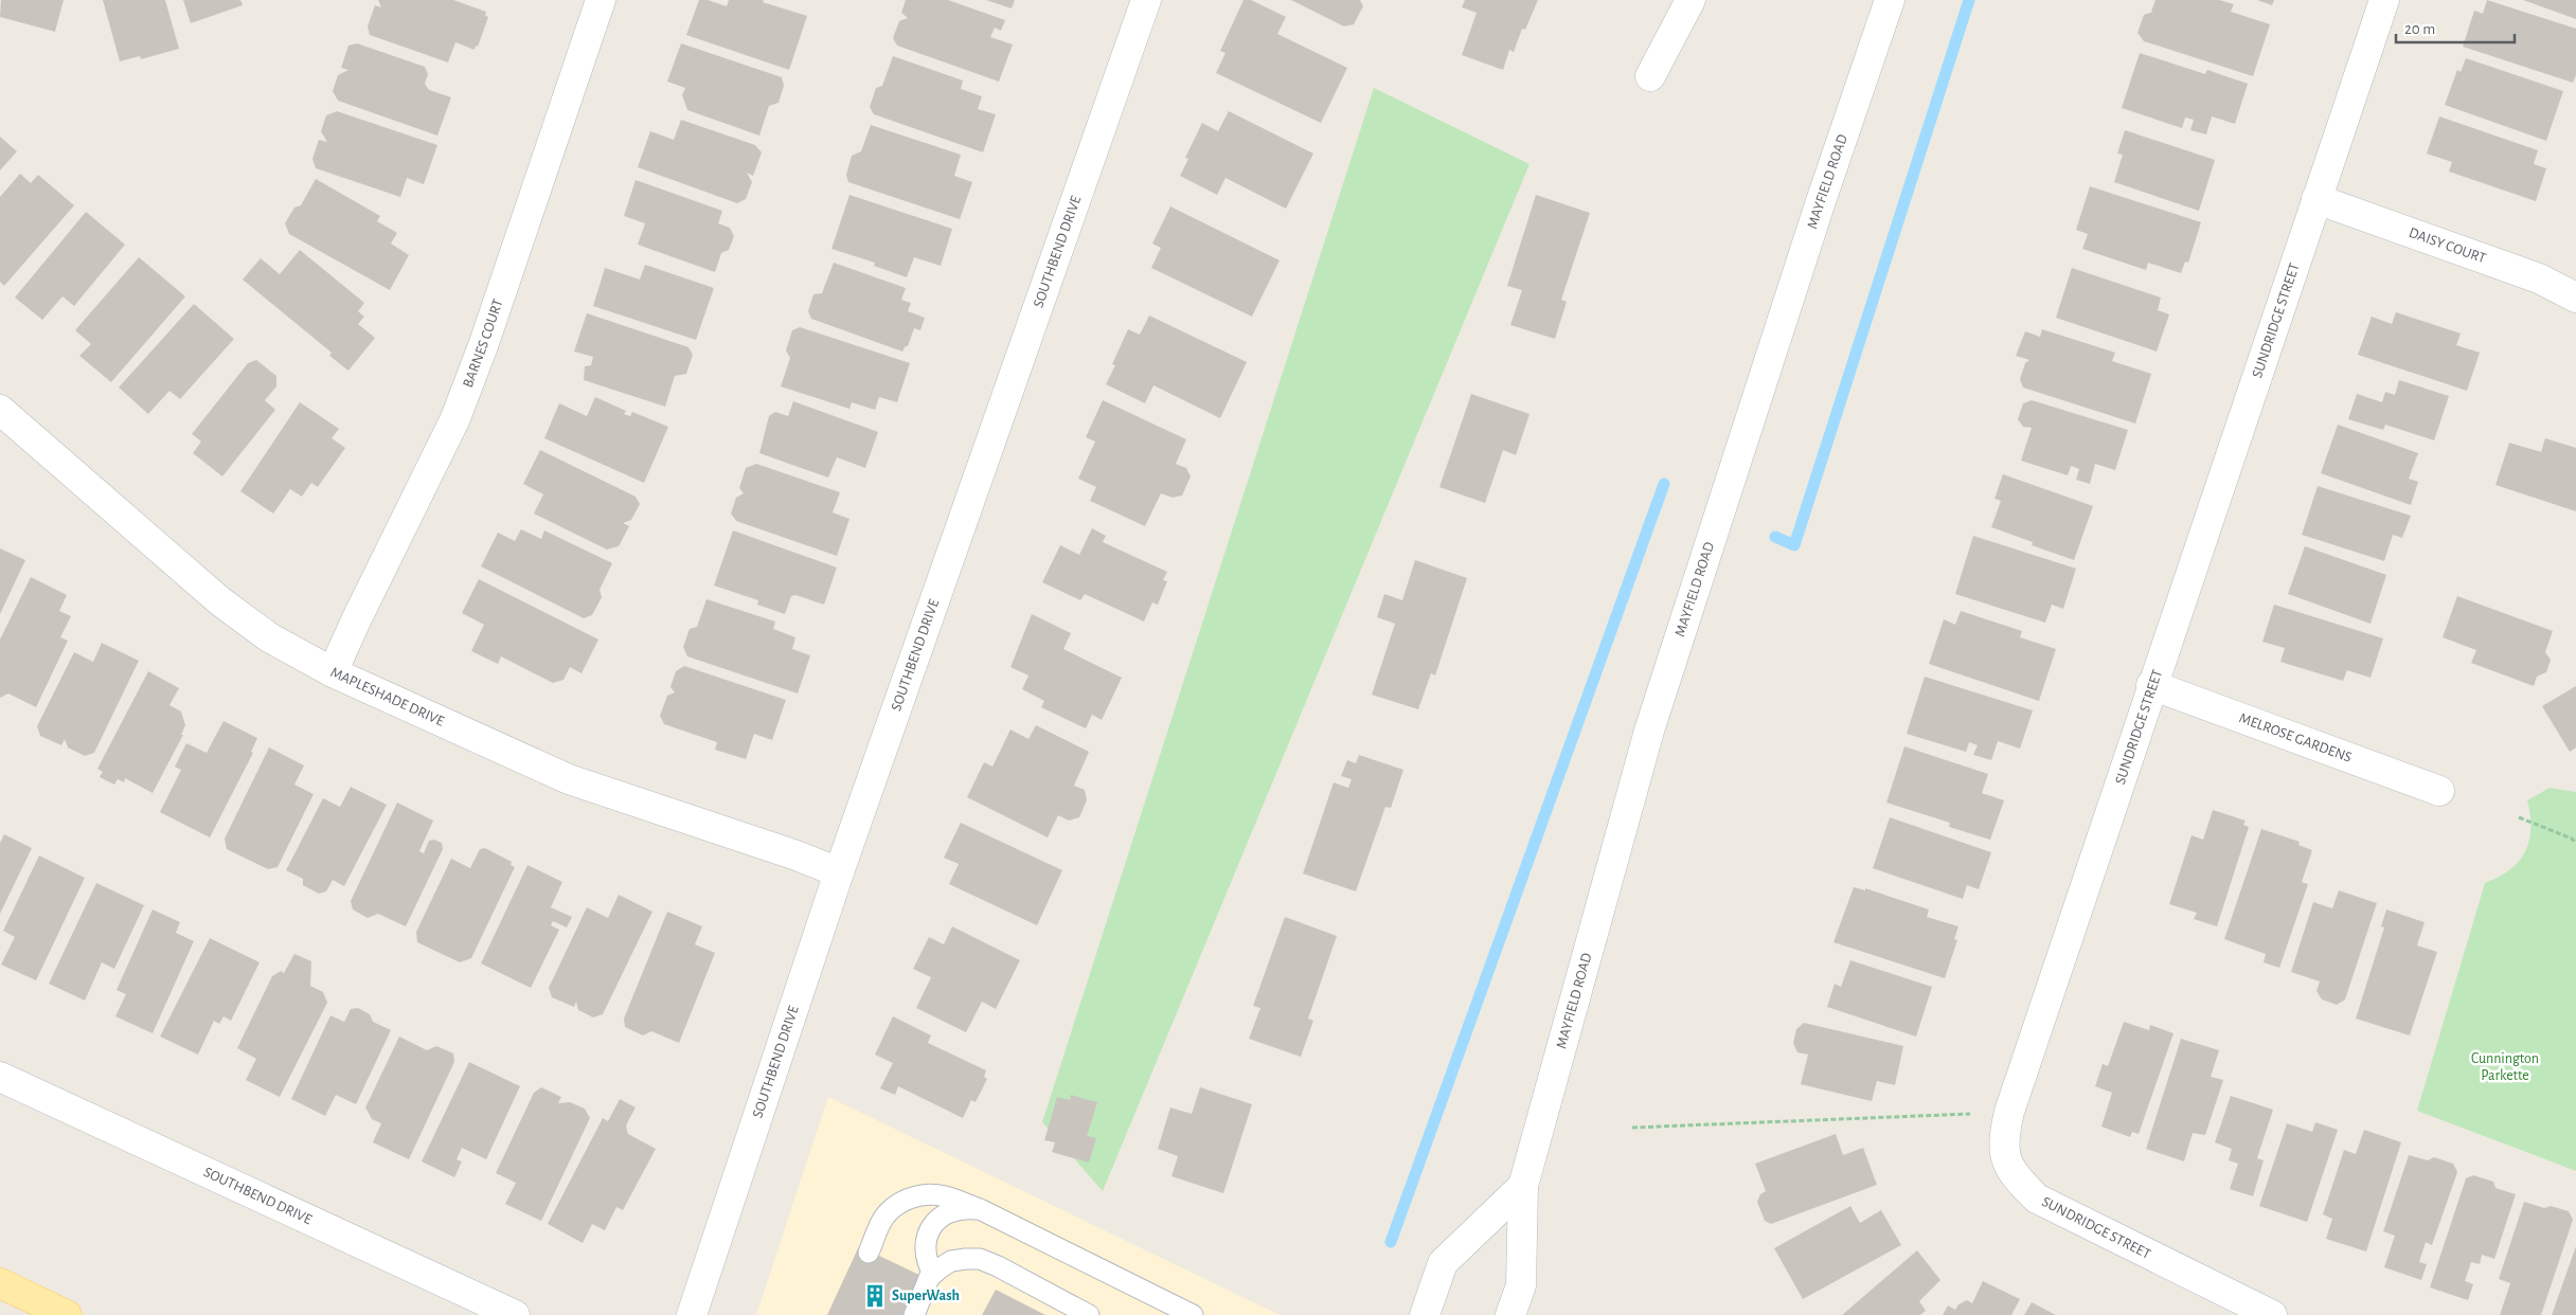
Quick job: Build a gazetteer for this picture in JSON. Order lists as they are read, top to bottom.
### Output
{
  "streets": {
    "street": [
      "MAYFIELD ROAD",
      "DAISY COURT",
      "SOUTHBEND DRIVE",
      "SUNDRIDGE STREET",
      "BARNES COURT",
      "MAPLESHADE DRIVE",
      "MELROSE GARDENS"
    ]
  },
  "crossings": [
    ["DAISY COURT", "SUNDRIDGE STREET"],
    ["SOUTHBEND DRIVE", "MAPLESHADE DRIVE"],
    ["SUNDRIDGE STREET", "MELROSE GARDENS"],
    ["BARNES COURT", "MAPLESHADE DRIVE"]
  ],
  "parks": ["Cunnington Parkette"],
  "places": {
    "building": ["SuperWash"]
  },
  "scale_bar": "20 m"
}
